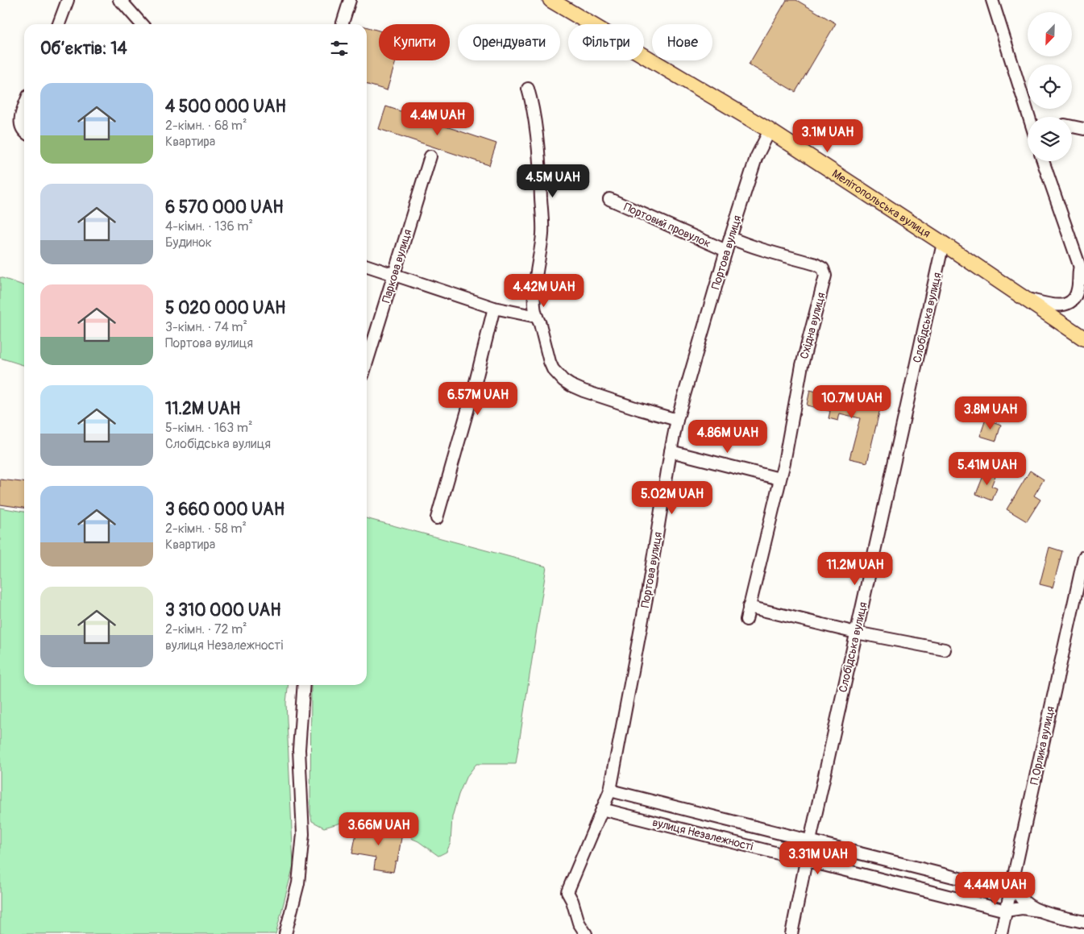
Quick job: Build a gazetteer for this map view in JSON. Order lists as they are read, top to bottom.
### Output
{
  "streets": {
    "main road": ["Мелітопольська вулиця"],
    "street": [
      "Портовий провулок",
      "Портова вулиця",
      "Паркова вулиця",
      "Слобідська вулиця",
      "Східна вулиця",
      "П.Орлика вулиця",
      "вулиця Незалежності"
    ]
  },
  "crossings": [
    ["Мелітопольська вулиця", "Портова вулиця"],
    ["Мелітопольська вулиця", "Слобідська вулиця"],
    ["Портовий провулок", "Портова вулиця"],
    ["Портова вулиця", "Східна вулиця"],
    ["Портова вулиця", "вулиця Незалежності"],
    ["Слобідська вулиця", "вулиця Незалежності"],
    ["П.Орлика вулиця", "вулиця Незалежності"]
  ],
  "north": "bottom left",
  "page": {
    "chip": [
      "Купити",
      "Орендувати",
      "Фільтри",
      "Нове"
    ],
    "heading": "Об’єктів: 14",
    "list": [
      {
        "name": "4 500 000 UAH",
        "note": "2-кімн. · 68 m² · Квартира"
      },
      {
        "name": "6 570 000 UAH",
        "note": "4-кімн. · 136 m² · Будинок"
      },
      {
        "name": "5 020 000 UAH",
        "note": "3-кімн. · 74 m² · Портова вулиця"
      },
      {
        "name": "11.2M UAH",
        "note": "5-кімн. · 163 m² · Слобідська вулиця"
      },
      {
        "name": "3 660 000 UAH",
        "note": "2-кімн. · 58 m² · Квартира"
      },
      {
        "name": "3 310 000 UAH",
        "note": "2-кімн. · 72 m² · вулиця Незалежності"
      }
    ],
    "price": [
      "4.4M UAH",
      "3.1M UAH",
      "4.5M UAH",
      "4.42M UAH",
      "6.57M UAH",
      "10.7M UAH",
      "3.8M UAH",
      "4.86M UAH",
      "5.41M UAH",
      "5.02M UAH",
      "11.2M UAH",
      "3.66M UAH",
      "3.31M UAH",
      "4.44M UAH"
    ]
  }
}
